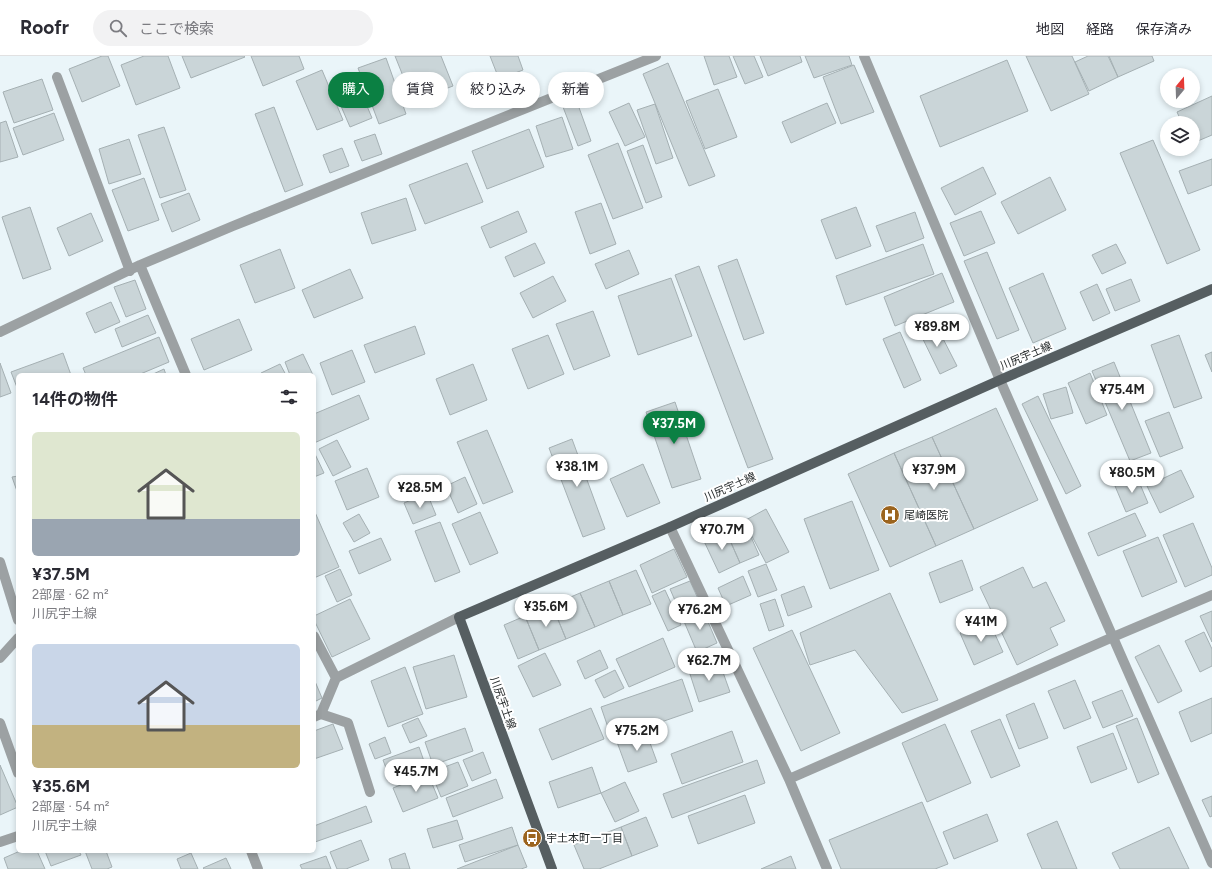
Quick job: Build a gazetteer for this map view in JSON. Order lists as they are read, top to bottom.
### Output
{
  "streets": {
    "main road": ["川尻宇土線"]
  },
  "places": {
    "hospital": ["尾崎医院"],
    "bus stop": ["宇土本町一丁目"]
  },
  "north": "top",
  "page": {
    "header": "Roofr",
    "search": "ここで検索",
    "nav": ["地図", "経路", "保存済み"],
    "chip": [
      "購入",
      "賃貸",
      "絞り込み",
      "新着"
    ],
    "price": [
      "¥89.8M",
      "¥75.4M",
      "¥37.5M",
      "¥38.1M",
      "¥37.9M",
      "¥80.5M",
      "¥28.5M",
      "¥70.7M",
      "¥35.6M",
      "¥76.2M",
      "¥41M",
      "¥62.7M",
      "¥75.2M",
      "¥45.7M"
    ],
    "heading": "14件の物件",
    "list": [
      {
        "name": "¥37.5M",
        "note": "2部屋 · 62 m² · 川尻宇土線"
      },
      {
        "name": "¥35.6M",
        "note": "2部屋 · 54 m² · 川尻宇土線"
      }
    ]
  }
}
